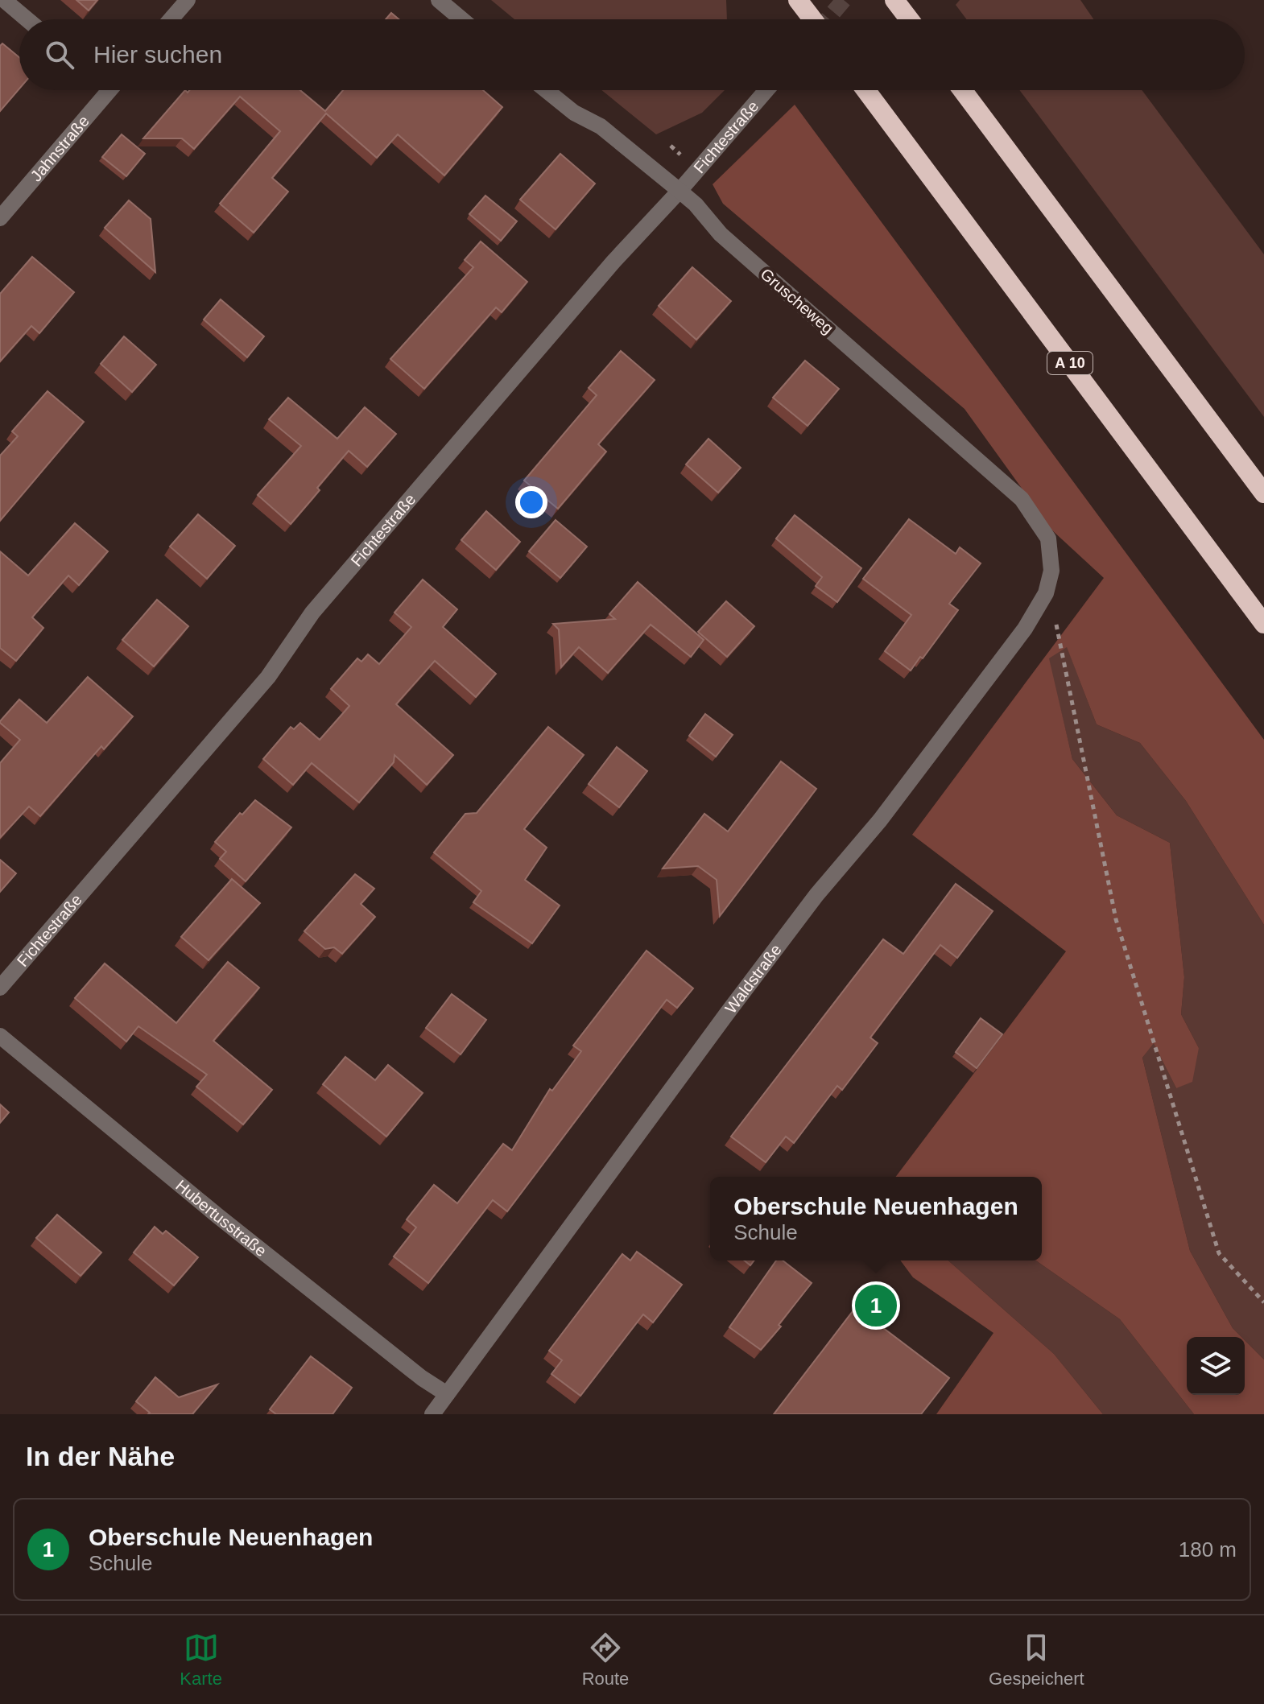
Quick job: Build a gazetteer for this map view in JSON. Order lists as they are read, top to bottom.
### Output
{
  "streets": {
    "highway": ["A 10"],
    "street": [
      "Fichtestraße",
      "Jahnstraße",
      "Gruscheweg",
      "Waldstraße",
      "Hubertusstraße"
    ]
  },
  "crossings": [
    ["Fichtestraße", "Gruscheweg"],
    ["Gruscheweg", "Waldstraße"],
    ["Waldstraße", "Hubertusstraße"]
  ],
  "page": {
    "search": "Hier suchen",
    "popup": ["Oberschule Neuenhagen", "Schule"],
    "pins": "1",
    "heading": "In der Nähe",
    "list": [
      {
        "mark": "1",
        "name": "Oberschule Neuenhagen",
        "note": "Schule",
        "value": "180 m"
      }
    ],
    "nav": ["Karte", "Route", "Gespeichert"]
  }
}
